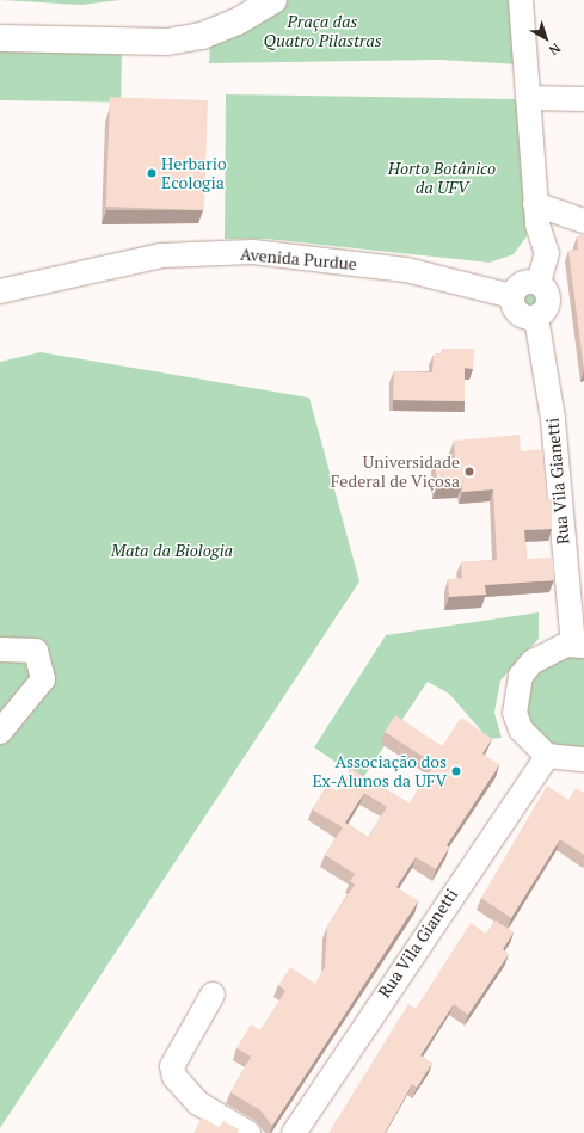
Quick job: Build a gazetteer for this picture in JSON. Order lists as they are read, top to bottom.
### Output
{
  "streets": {
    "street": ["Avenida Purdue", "Rua Vila Gianetti"]
  },
  "crossings": [
    ["Avenida Purdue", "Rua Vila Gianetti"]
  ],
  "parks": ["Praça das Quatro Pilastras", "Horto Botânico da UFV", "Mata da Biologia"],
  "places": ["Herbario Ecologia", "Universidade Federal de Viçosa", "Associação dos Ex-Alunos da UFV"],
  "north": "bottom right"
}
